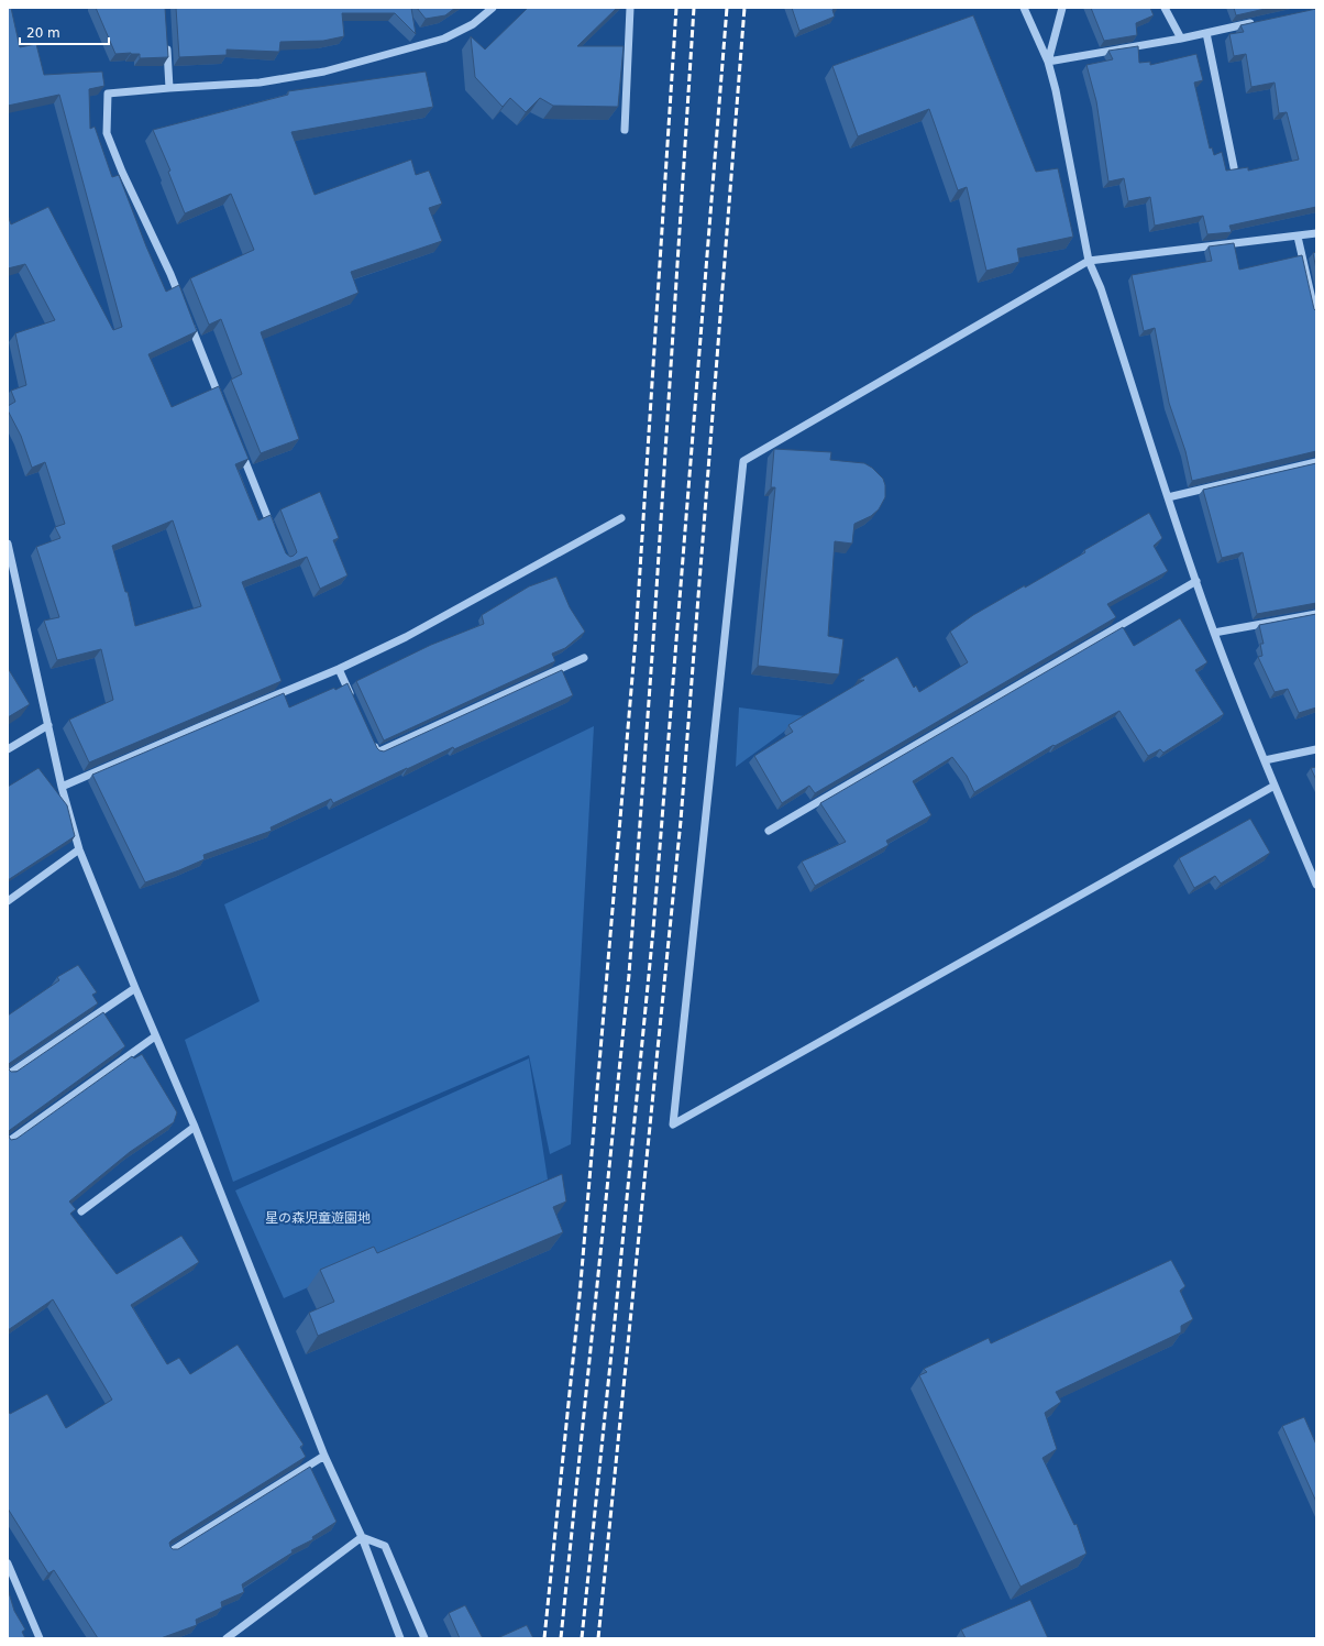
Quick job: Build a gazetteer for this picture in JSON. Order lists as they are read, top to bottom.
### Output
{
  "parks": ["星の森児童遊園地"],
  "scale_bar": "20 m"
}
